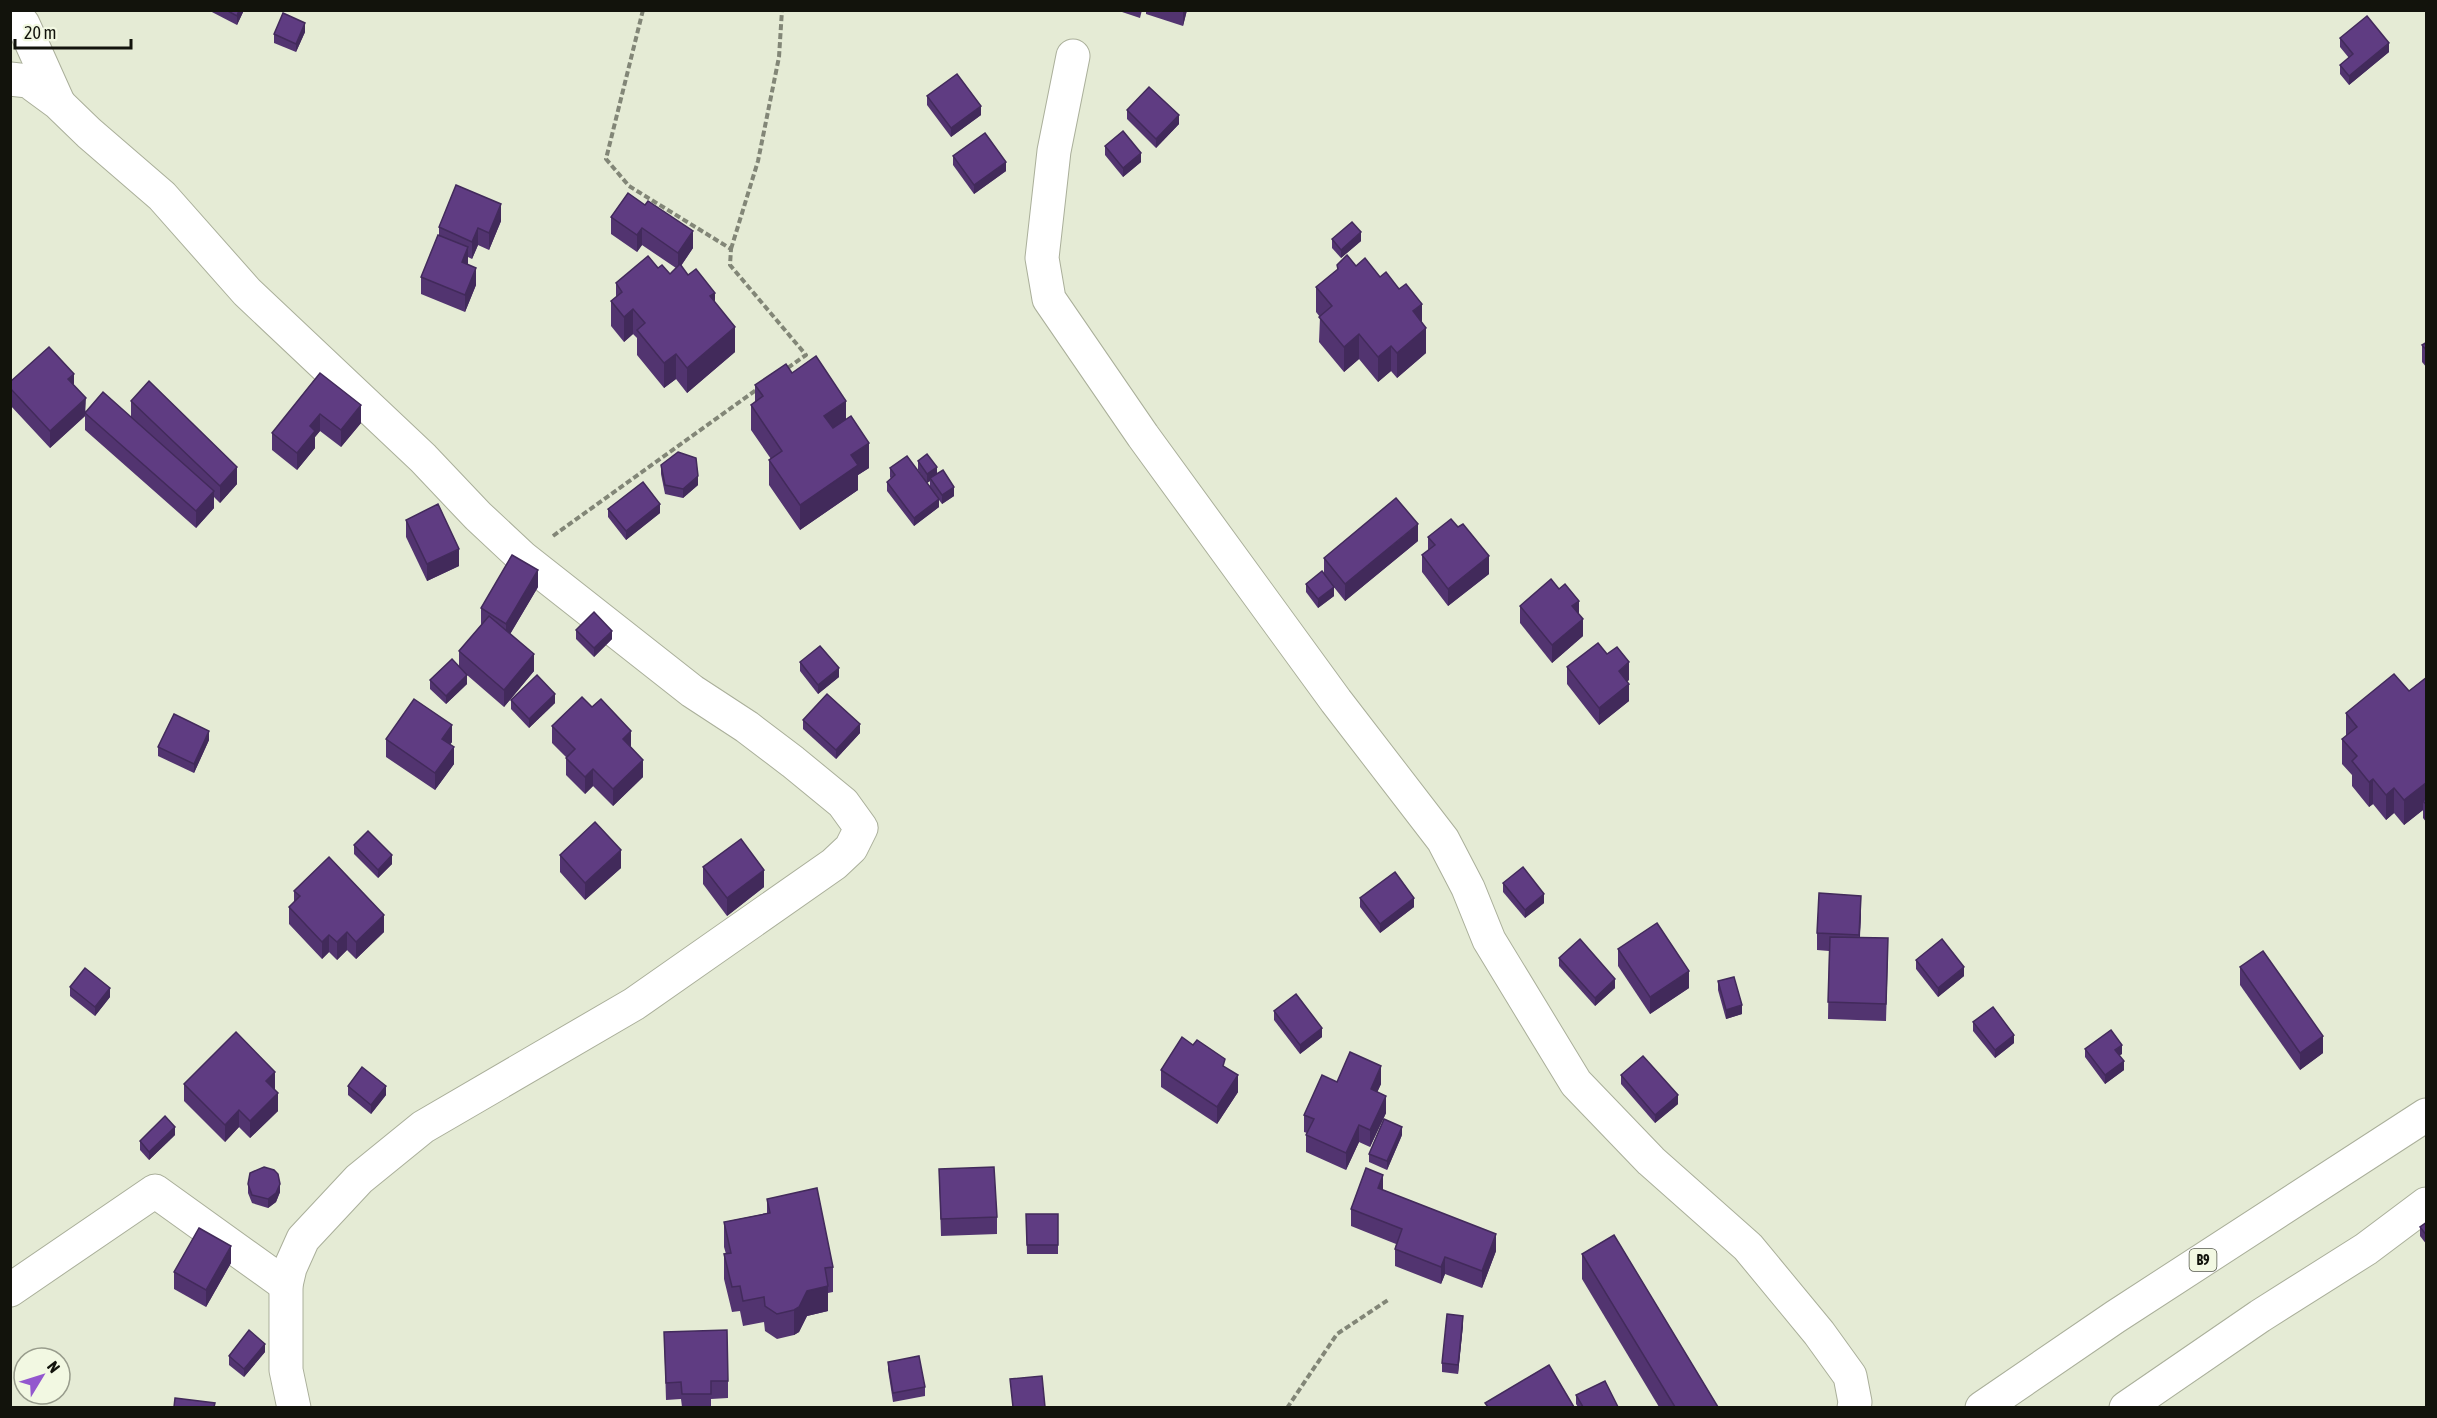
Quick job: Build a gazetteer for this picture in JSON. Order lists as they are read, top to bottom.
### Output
{
  "streets": {
    "main road": ["B9"]
  },
  "scale_bar": "20 m",
  "north": "top right"
}
